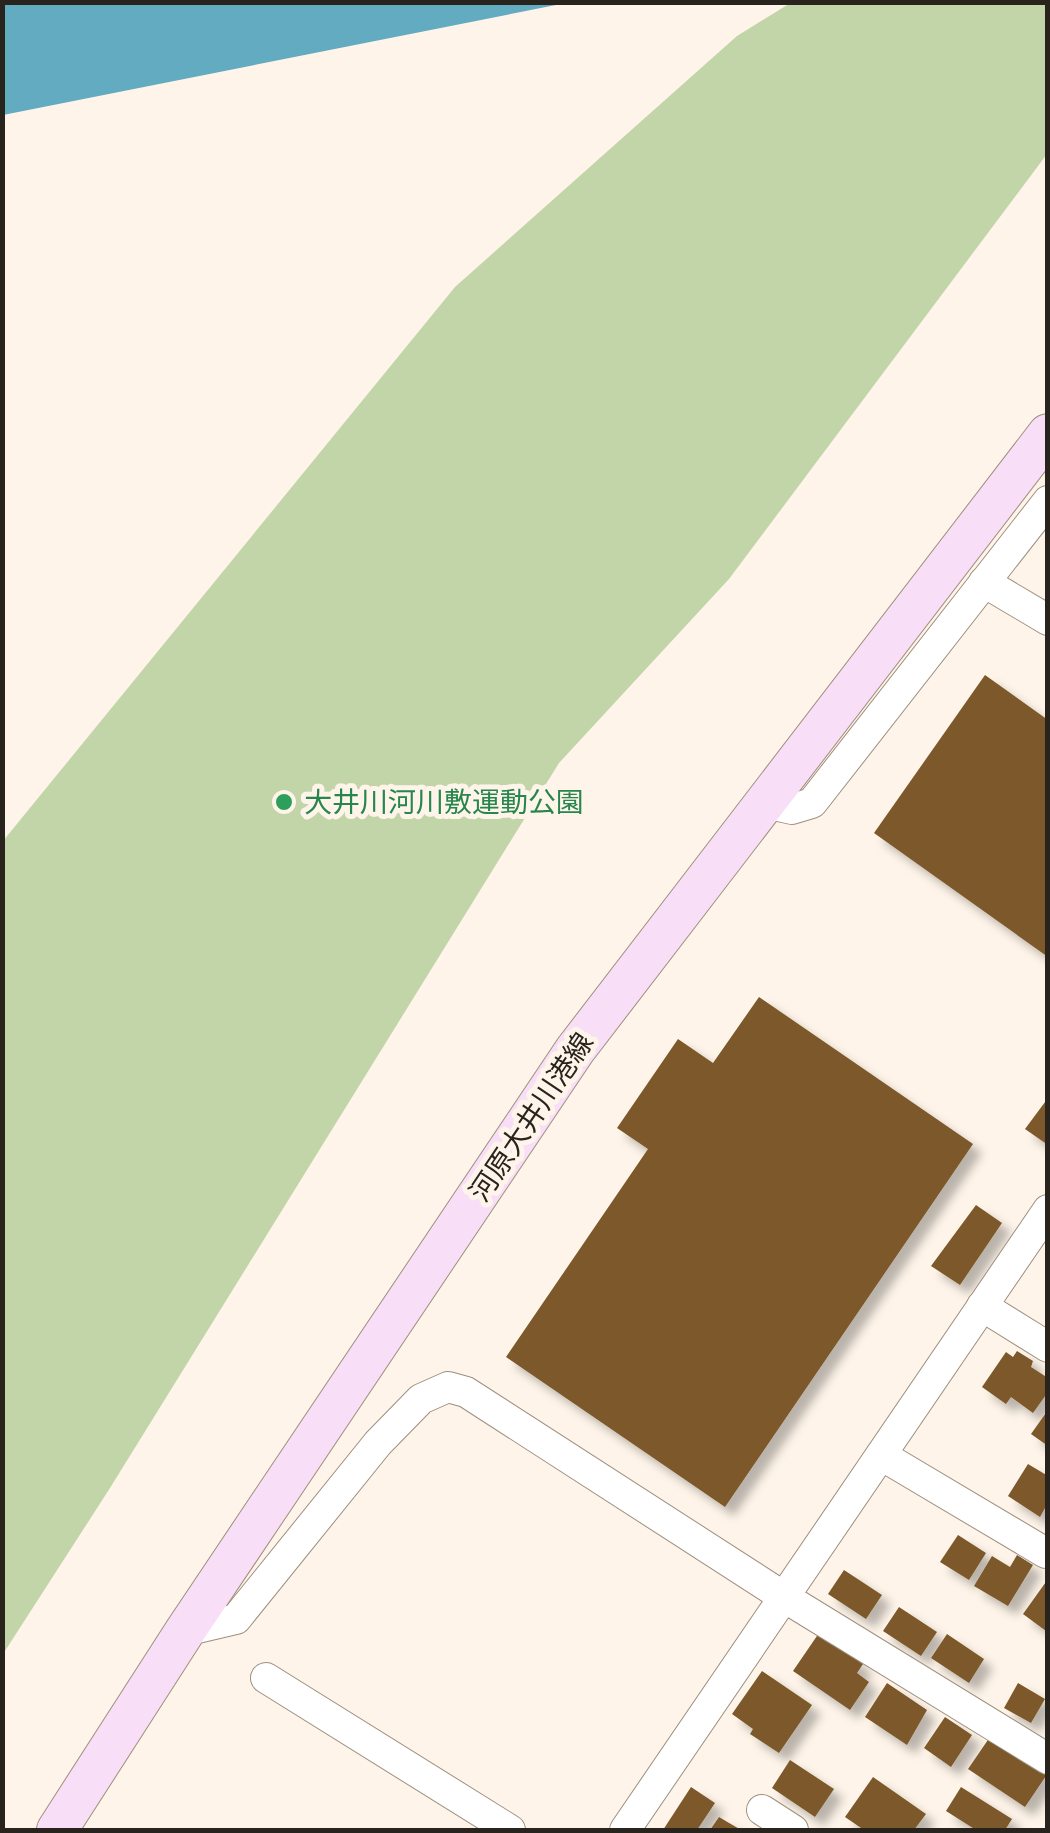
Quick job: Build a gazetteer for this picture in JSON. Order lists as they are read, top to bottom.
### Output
{
  "streets": {
    "main road": ["河原大井川港線"]
  },
  "places": ["大井川河川敷運動公園"]
}
